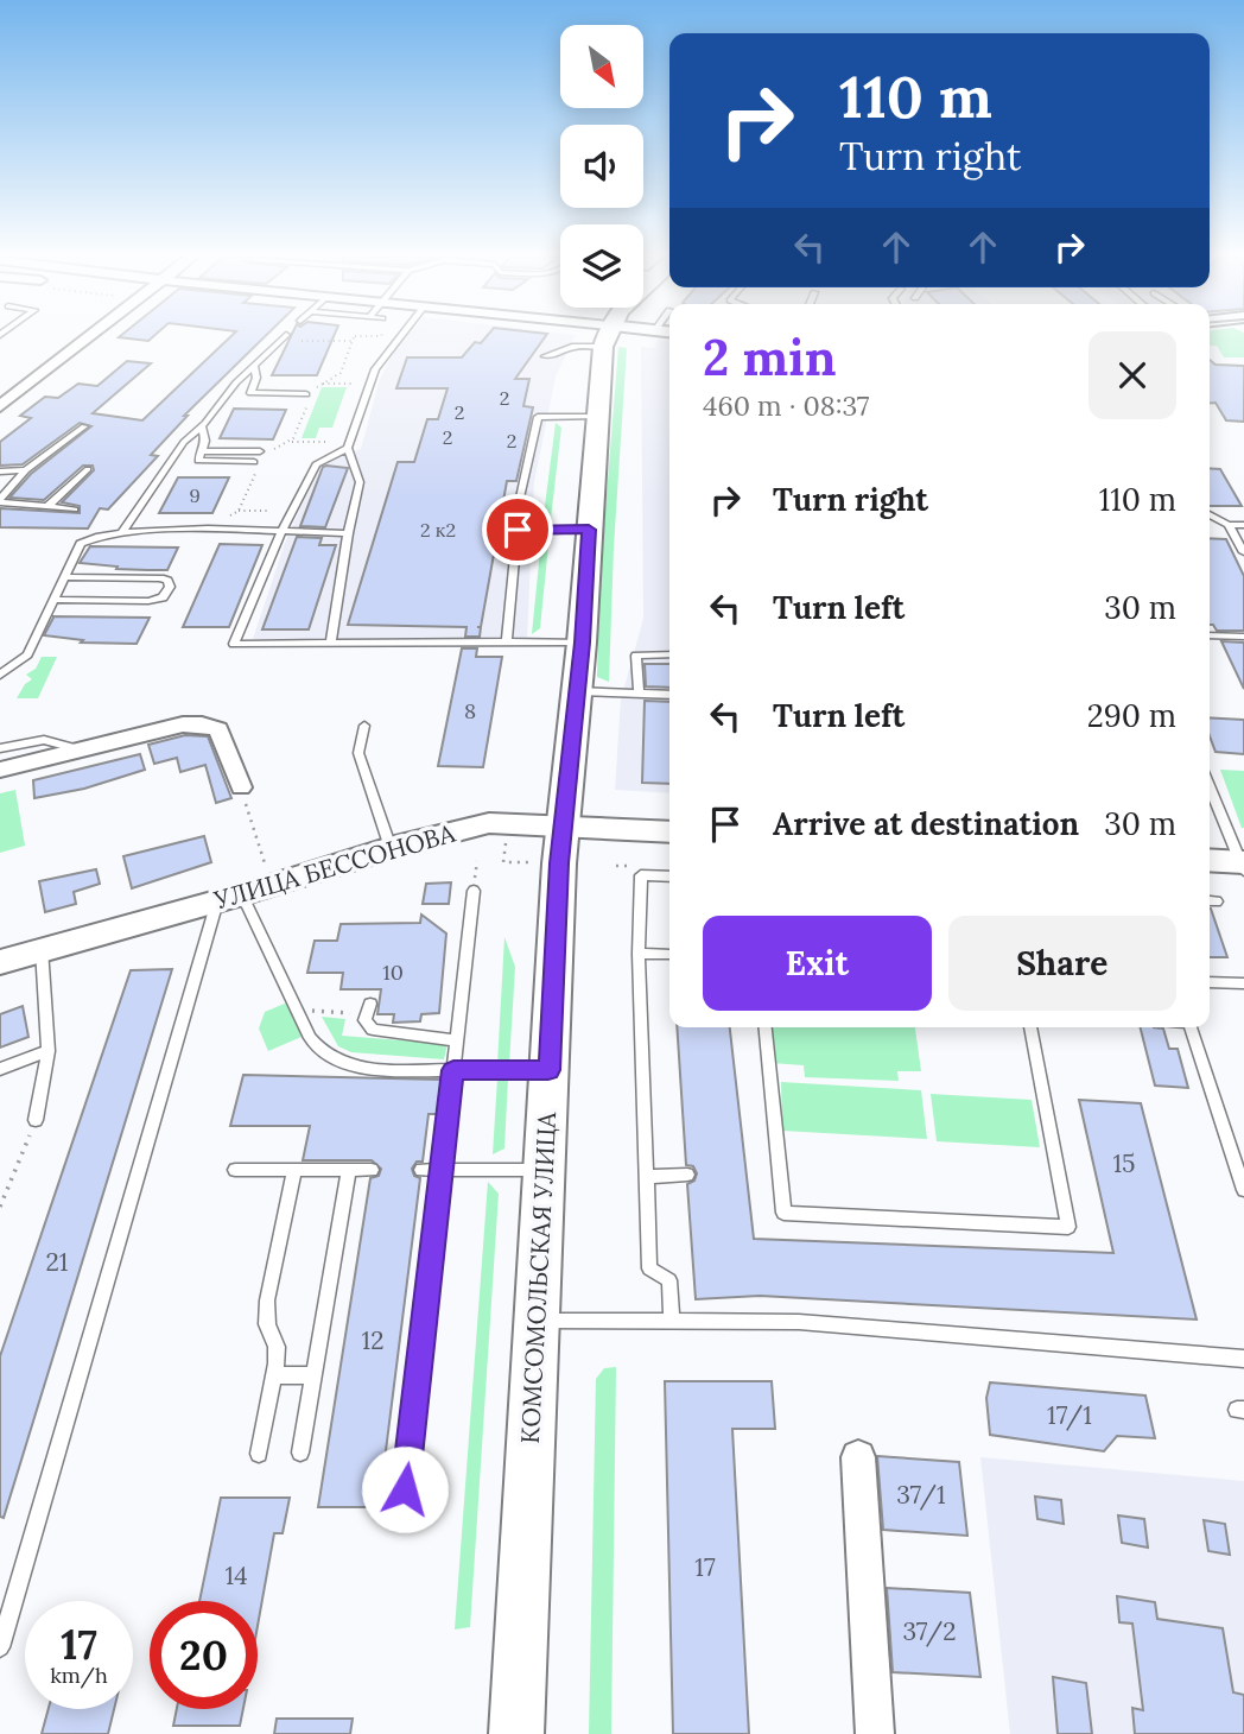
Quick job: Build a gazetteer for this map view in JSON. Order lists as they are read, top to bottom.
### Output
{
  "streets": {
    "main road": ["КОМСОМОЛЬСКАЯ УЛИЦА"],
    "street": ["УЛИЦА БЕССОНОВА"]
  },
  "crossings": [
    ["УЛИЦА БЕССОНОВА", "КОМСОМОЛЬСКАЯ УЛИЦА"]
  ],
  "house_numbers": [
    "2",
    "2",
    "2",
    "2",
    "9",
    "2 к2",
    "8",
    "10",
    "15",
    "21",
    "12",
    "17/1",
    "37/1",
    "17",
    "14",
    "37/2"
  ],
  "north": "bottom right",
  "page": {
    "turn": ["110 m", "Turn right"],
    "heading": ["2 min", "460 m · 08:37"],
    "list": [
      {
        "name": "Turn right",
        "value": "110 m"
      },
      {
        "name": "Turn left",
        "value": "30 m"
      },
      {
        "name": "Turn left",
        "value": "290 m"
      },
      {
        "name": "Arrive at destination",
        "value": "30 m"
      }
    ],
    "buttons": ["Exit", "Share"],
    "speed": "17 km/h",
    "limit": "20"
  }
}
